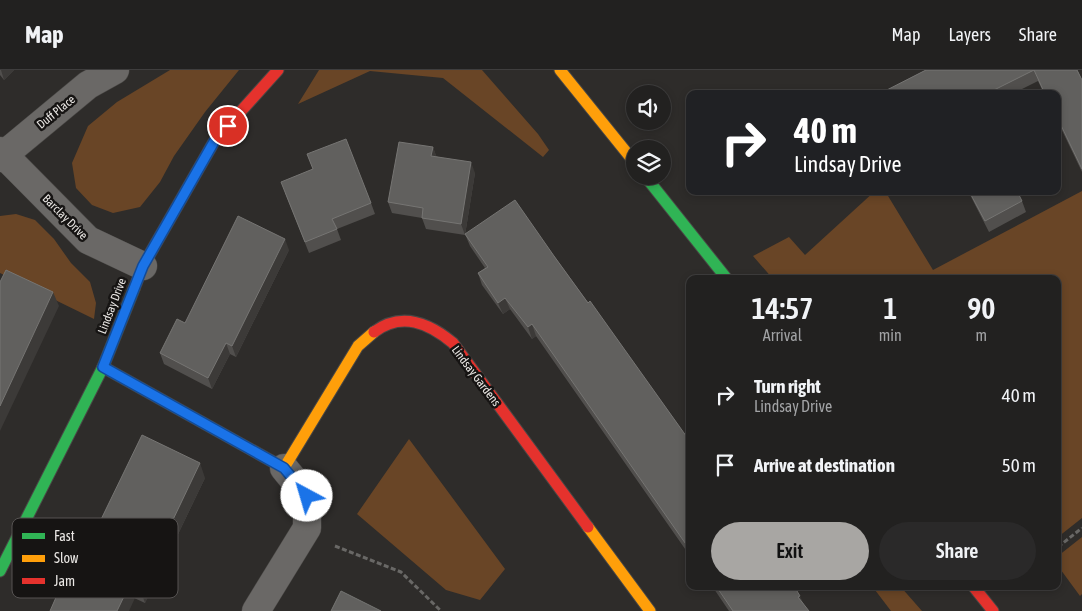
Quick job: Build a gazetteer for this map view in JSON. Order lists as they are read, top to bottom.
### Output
{
  "streets": {
    "street": [
      "Duff Place",
      "Barclay Drive",
      "Lindsay Drive",
      "Lindsay Gardens"
    ]
  },
  "crossings": [
    ["Duff Place", "Barclay Drive"],
    ["Barclay Drive", "Lindsay Drive"]
  ],
  "legend": ["Fast", "Slow", "Jam"],
  "page": {
    "header": "Map",
    "nav": ["Map", "Layers", "Share"],
    "turn": ["40 m", "Lindsay Drive"],
    "eta": [
      "14:57",
      "Arrival",
      "1",
      "min",
      "90",
      "m"
    ],
    "list": [
      {
        "name": "Turn right",
        "note": "Lindsay Drive",
        "value": "40 m"
      },
      {
        "name": "Arrive at destination",
        "value": "50 m"
      }
    ],
    "buttons": ["Exit", "Share"]
  }
}
